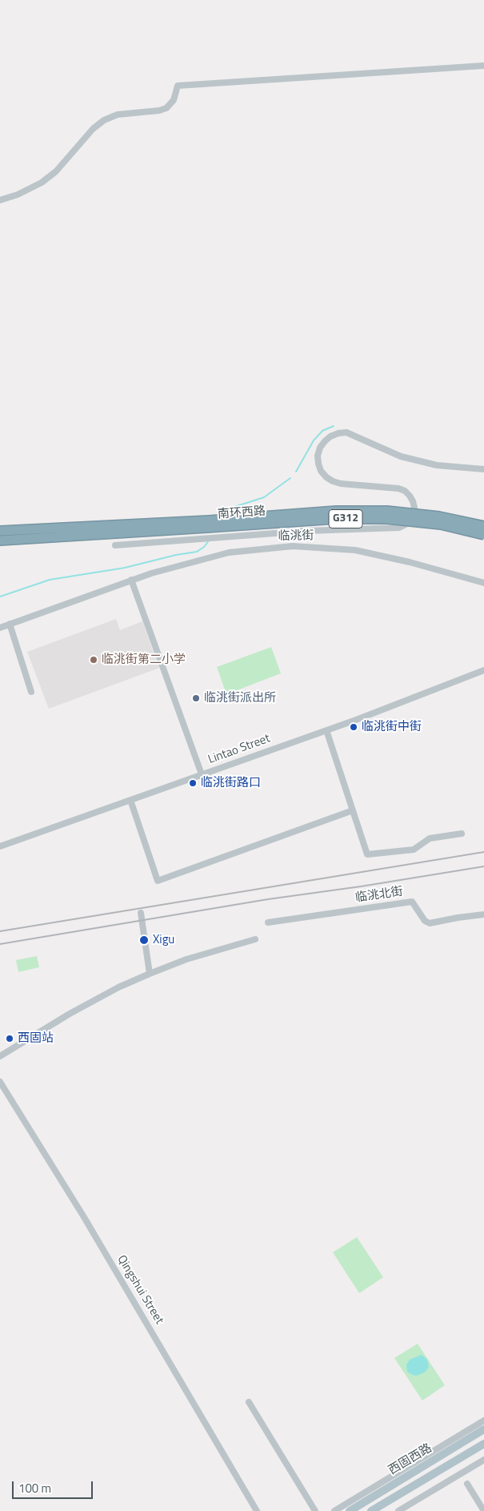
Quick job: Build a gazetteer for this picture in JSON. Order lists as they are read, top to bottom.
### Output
{
  "streets": {
    "highway": ["南环西路", "G312"],
    "main road": ["西固西路"],
    "street": [
      "临洮街",
      "Lintao Street",
      "临洮北街",
      "Qingshui Street"
    ]
  },
  "places": [
    "临洮街第二小学",
    "临洮街派出所",
    "临洮街中街",
    "临洮街路口",
    "Xigu",
    "西固站"
  ],
  "scale_bar": "100 m"
}
